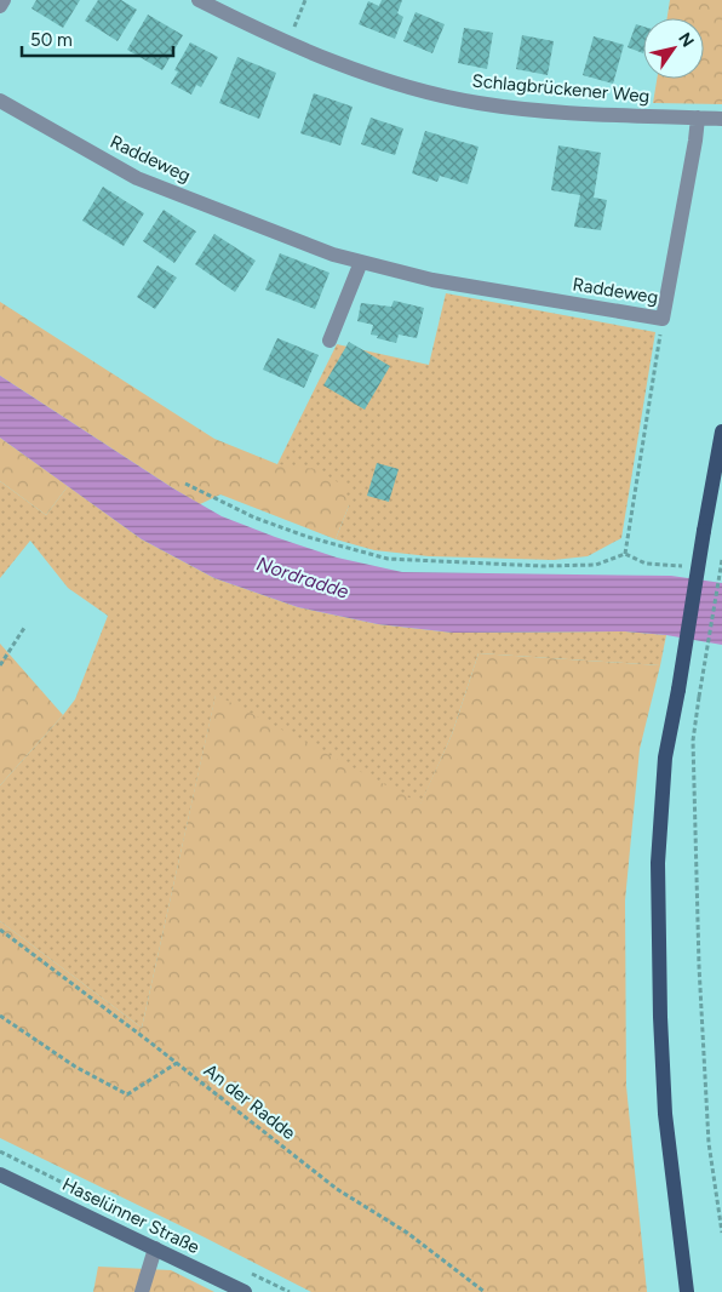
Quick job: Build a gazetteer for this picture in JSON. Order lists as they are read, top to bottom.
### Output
{
  "streets": {
    "street": ["Schlagbrückener Weg", "Raddeweg", "Haselünner Straße"],
    "path": ["An der Radde"]
  },
  "crossings": [
    ["Schlagbrückener Weg", "Raddeweg"]
  ],
  "water": ["Nordradde"],
  "scale_bar": "50 m",
  "north": "top right"
}
